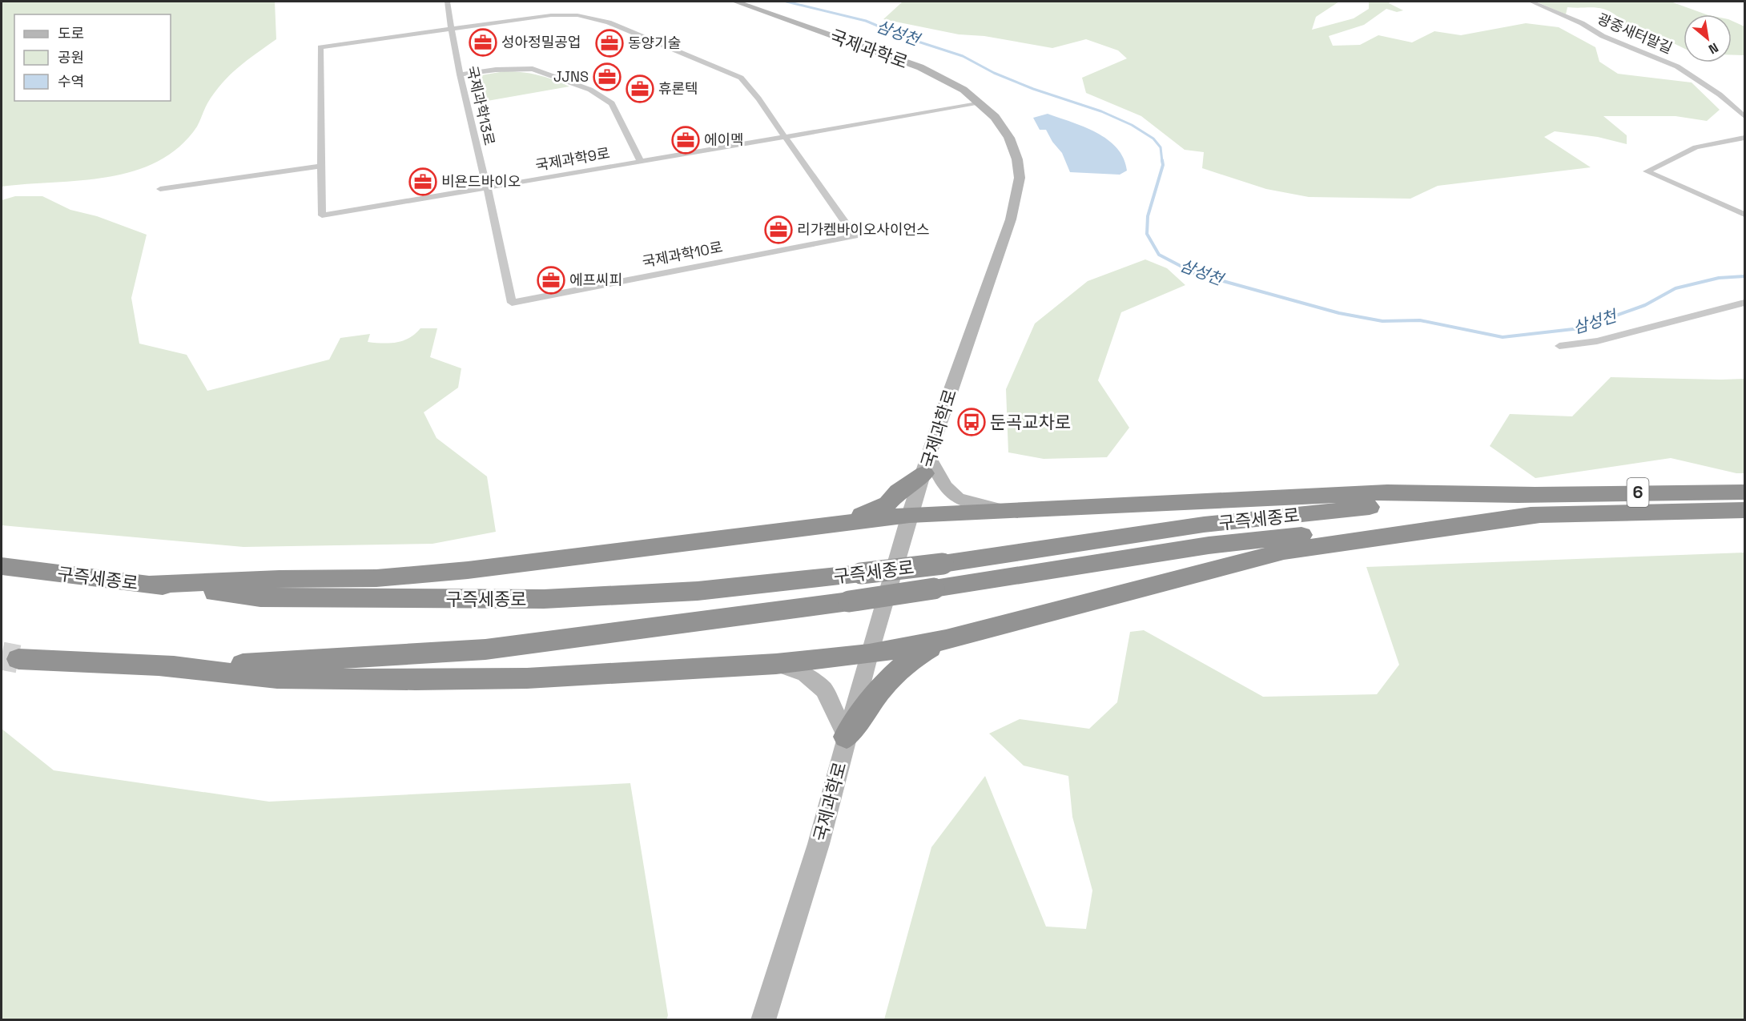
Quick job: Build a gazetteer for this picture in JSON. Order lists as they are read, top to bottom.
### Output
{
  "streets": {
    "highway": ["6", "구즉세종로"],
    "street": [
      "광중새터말길",
      "국제과학로",
      "국제과학13로",
      "국제과학9로",
      "국제과학10로"
    ]
  },
  "crossings": [
    ["국제과학로", "국제과학9로"],
    ["국제과학13로", "국제과학9로"],
    ["국제과학13로", "국제과학10로"],
    ["국제과학9로", "국제과학10로"]
  ],
  "water": ["삼성천"],
  "places": {
    "office": [
      "성아정밀공업",
      "동양기술",
      "JJNS",
      "휴론텍",
      "에이멕",
      "비욘드바이오",
      "리가켐바이오사이언스",
      "에프씨피"
    ],
    "bus stop": ["둔곡교차로"]
  },
  "legend": ["도로", "공원", "수역"],
  "north": "bottom right"
}
